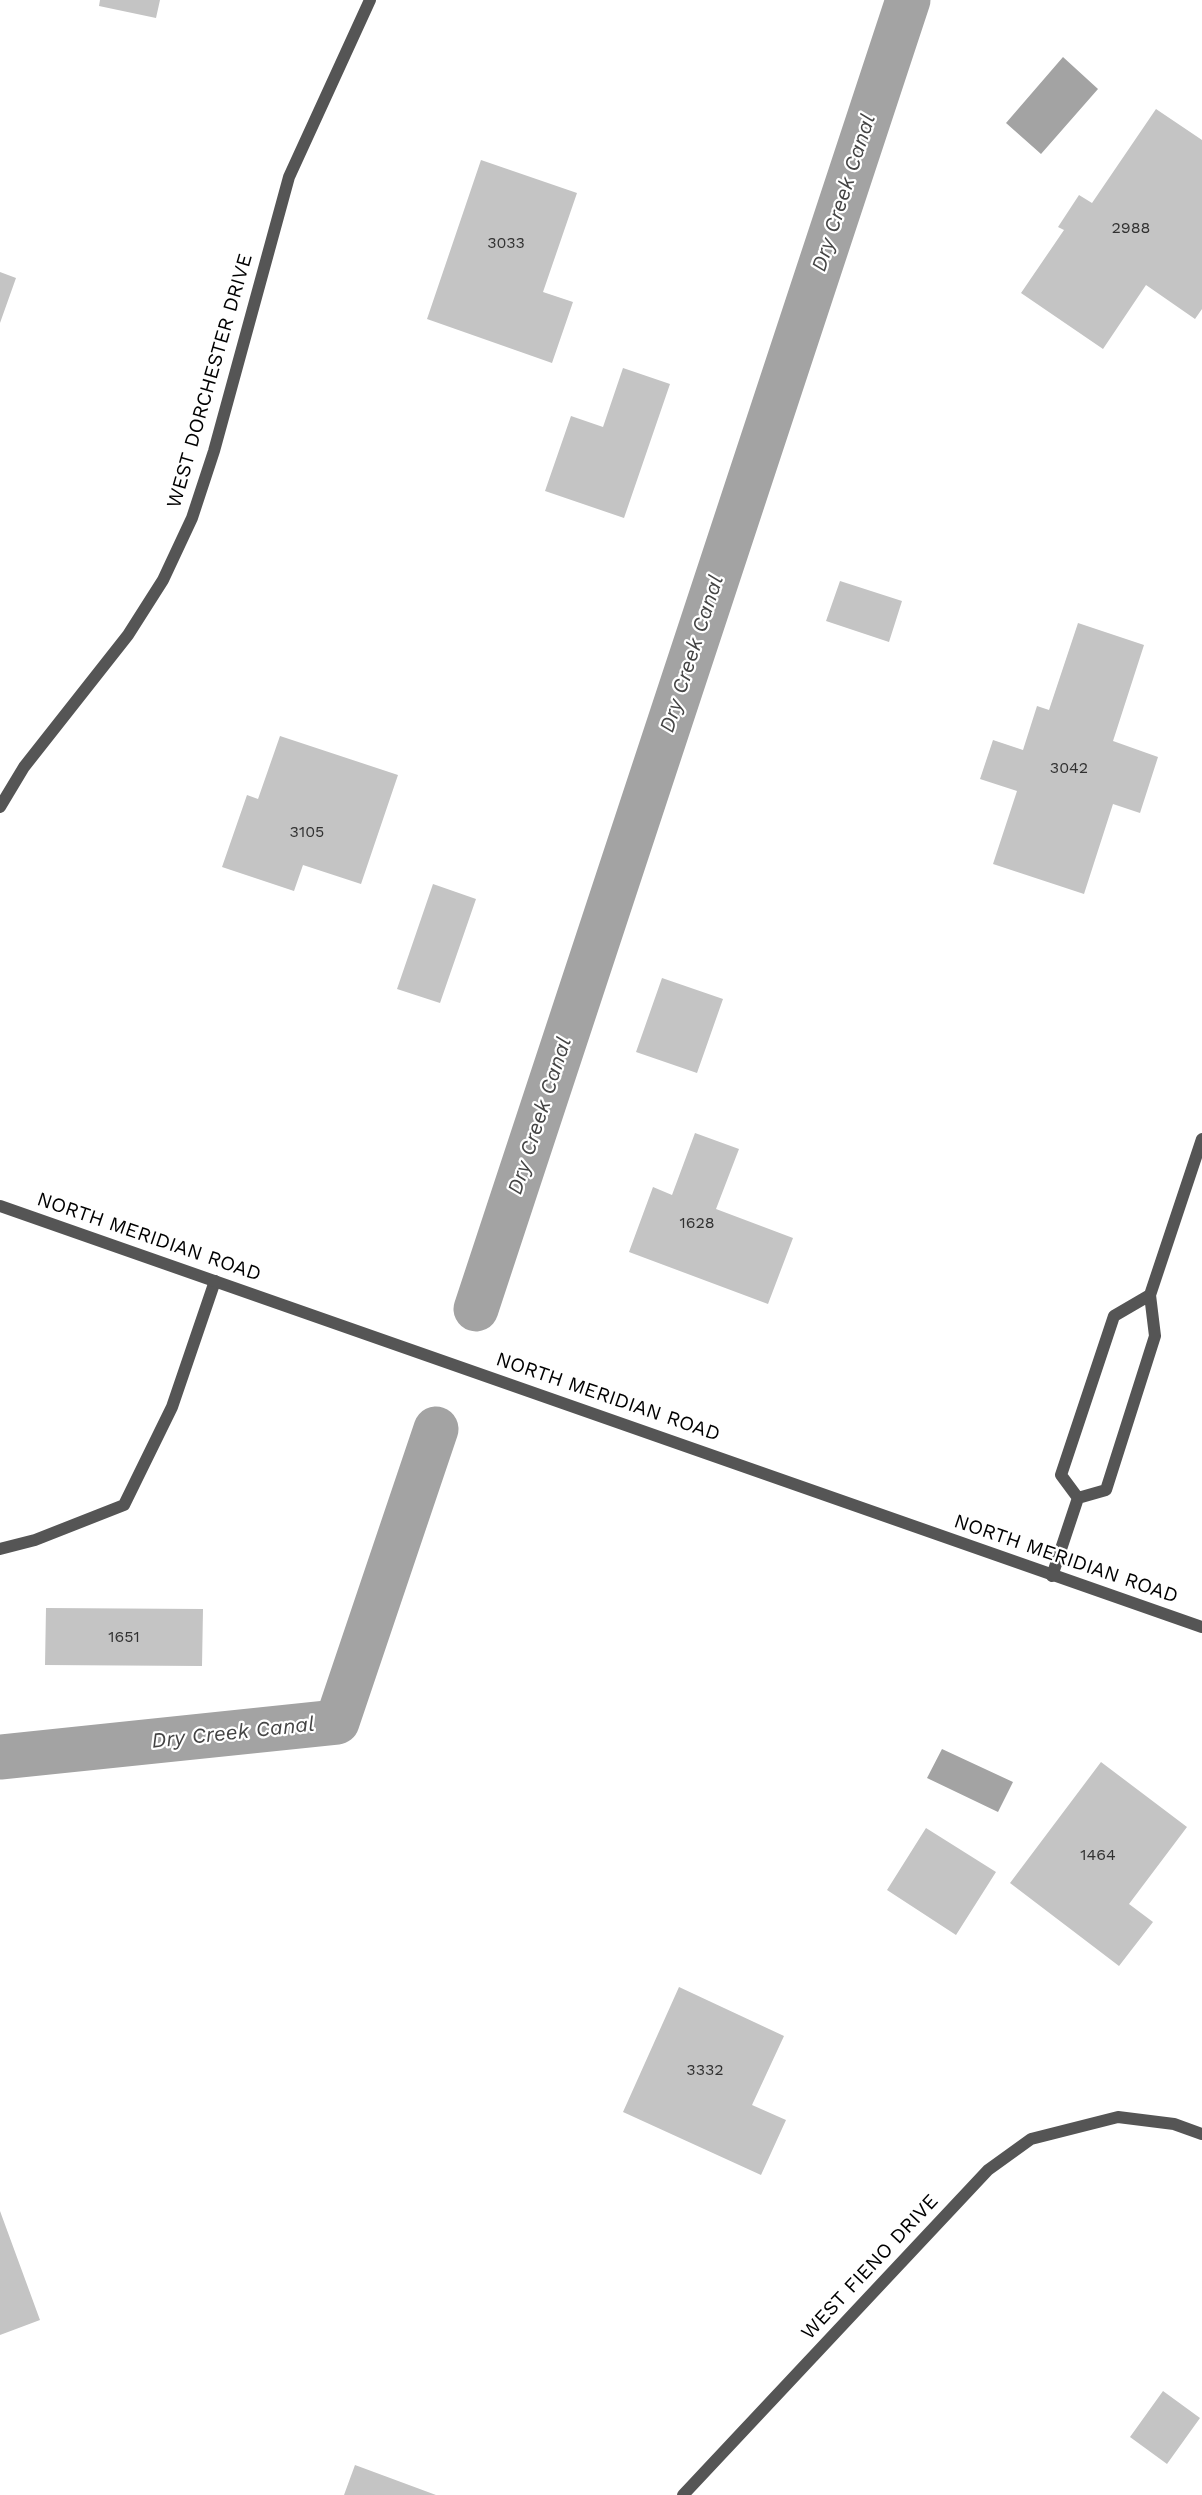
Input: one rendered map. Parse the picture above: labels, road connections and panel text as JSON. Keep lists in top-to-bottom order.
{
  "streets": {
    "street": ["WEST DORCHESTER DRIVE", "NORTH MERIDIAN ROAD", "WEST FIENO DRIVE"]
  },
  "water": ["Dry Creek Canal"],
  "house_numbers": [
    "2988",
    "3033",
    "3042",
    "3105",
    "1628",
    "1651",
    "1464",
    "3332"
  ]
}
